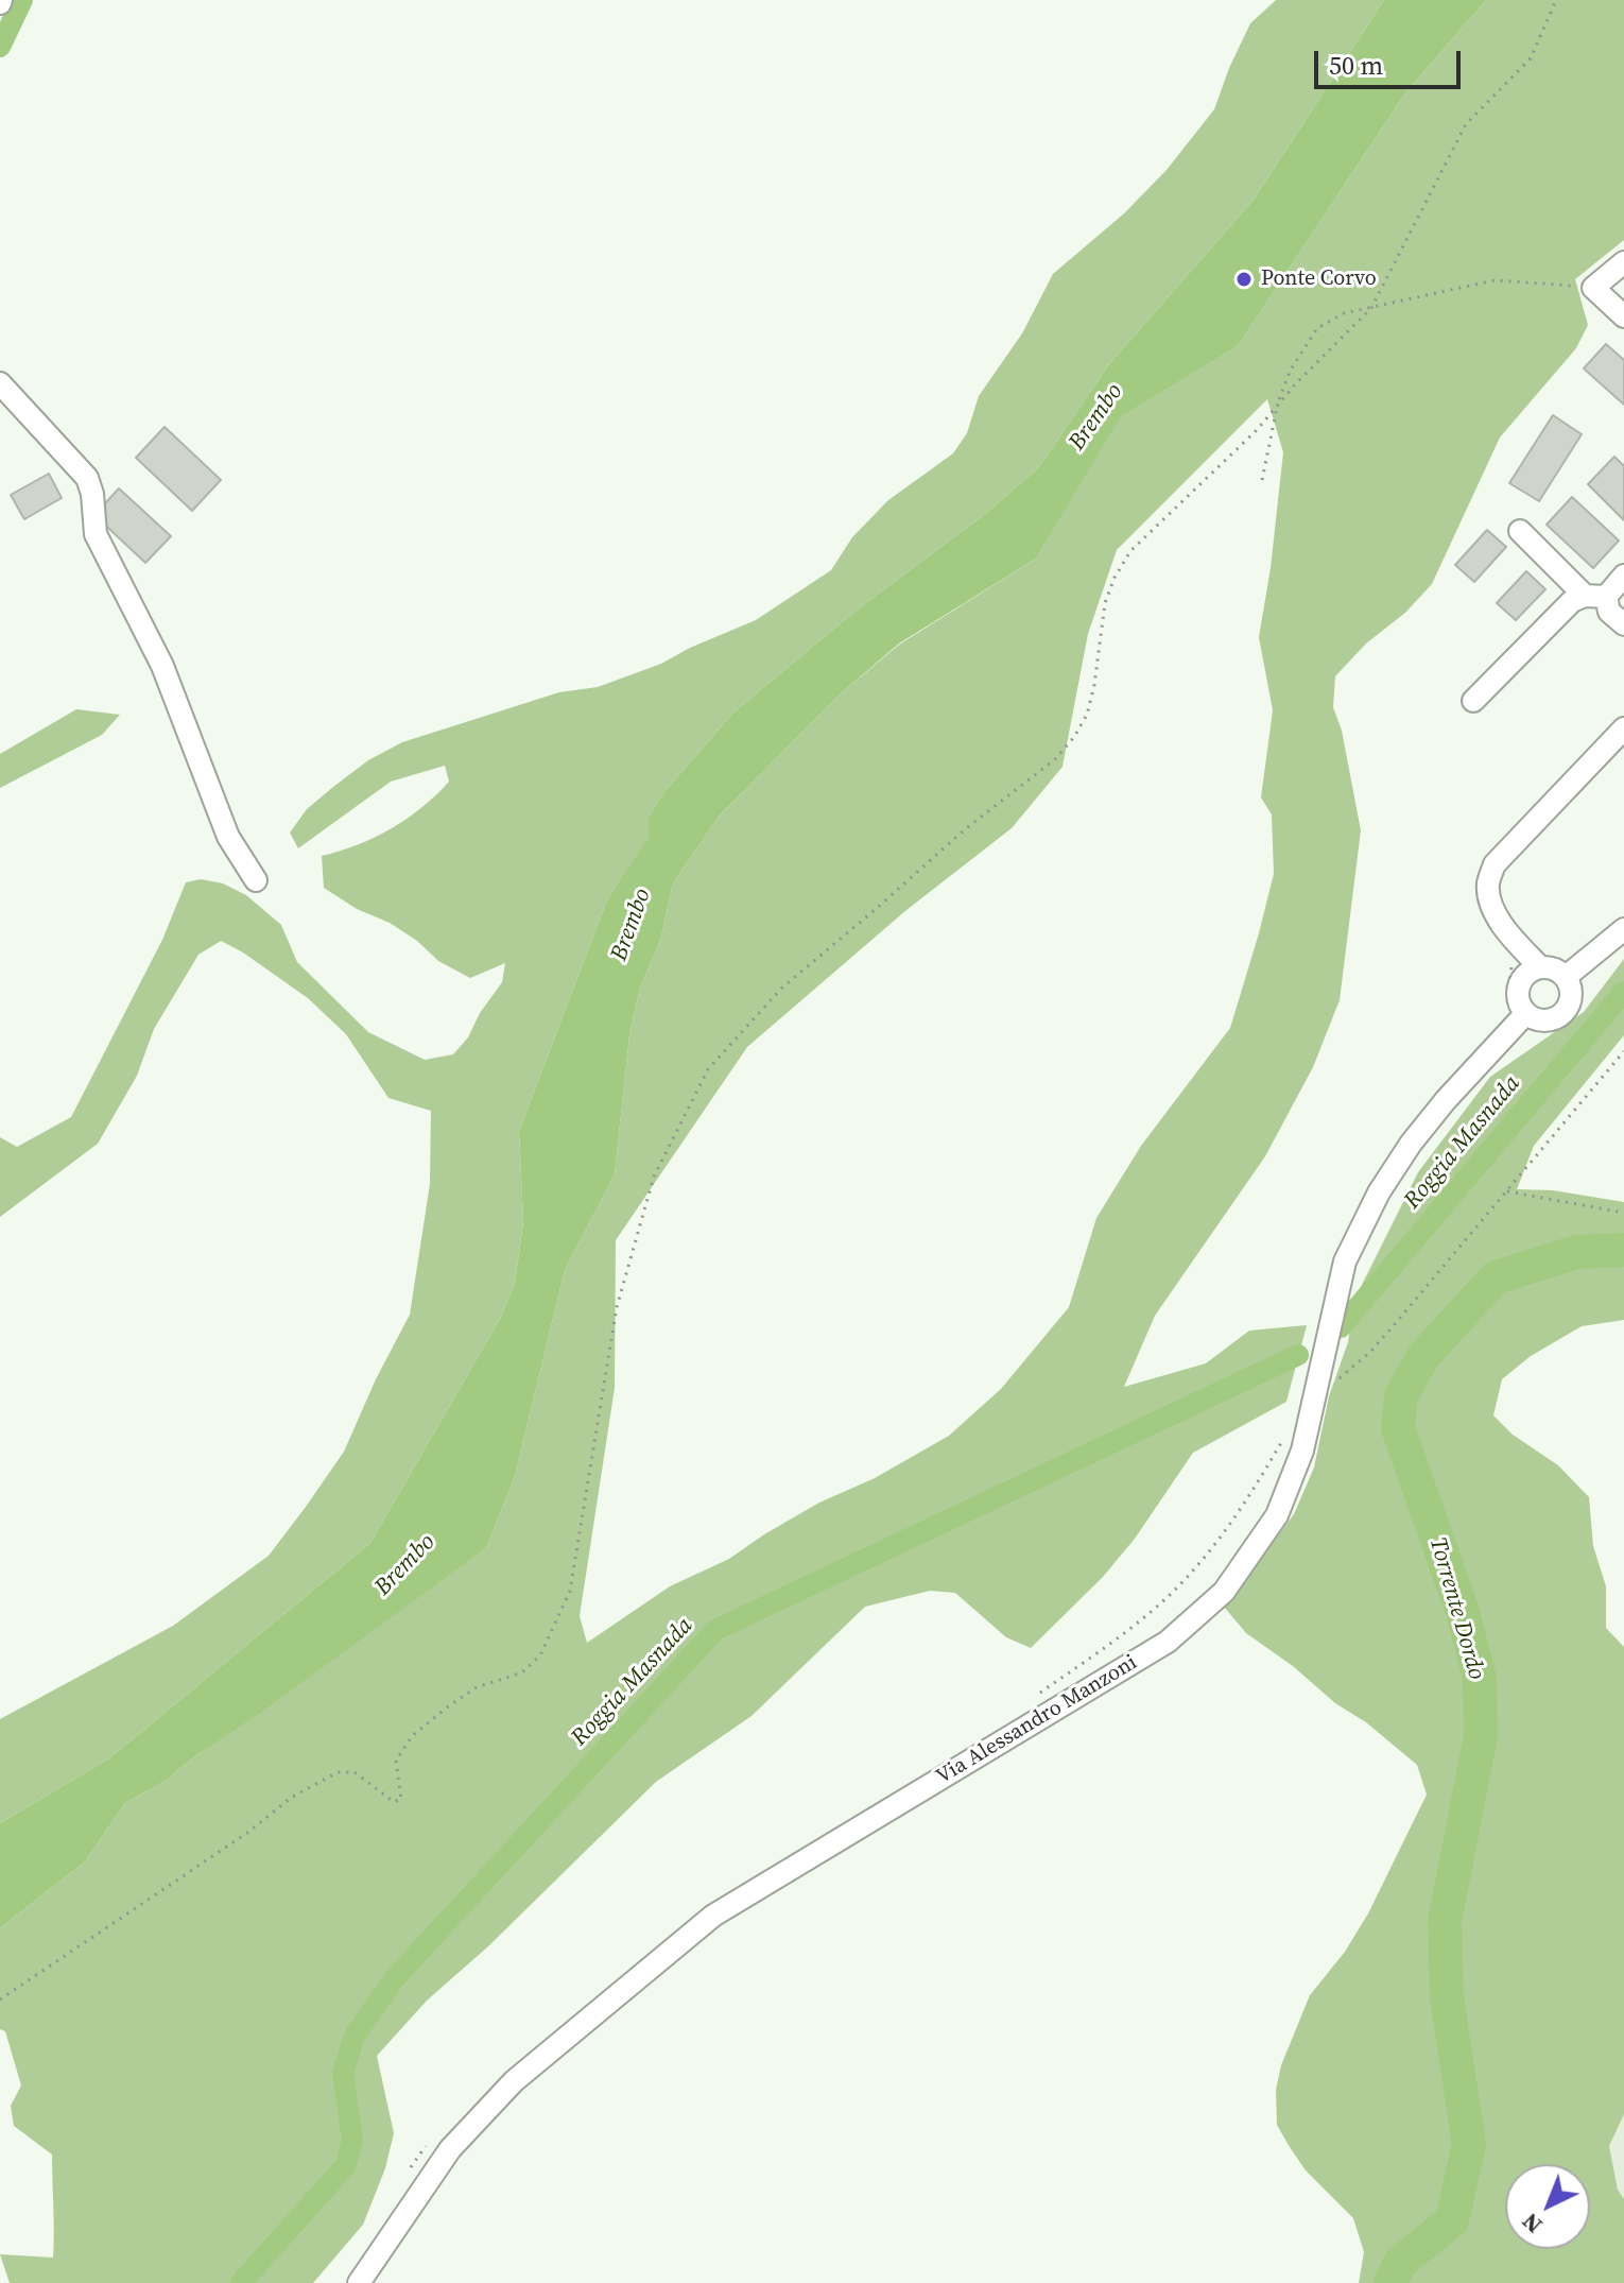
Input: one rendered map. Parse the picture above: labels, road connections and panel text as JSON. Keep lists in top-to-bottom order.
{
  "streets": {
    "street": ["Via Alessandro Manzoni"]
  },
  "water": ["Brembo", "Roggia Masnada", "Torrente Dordo"],
  "places": ["Ponte Corvo"],
  "scale_bar": "50 m",
  "north": "bottom left"
}
